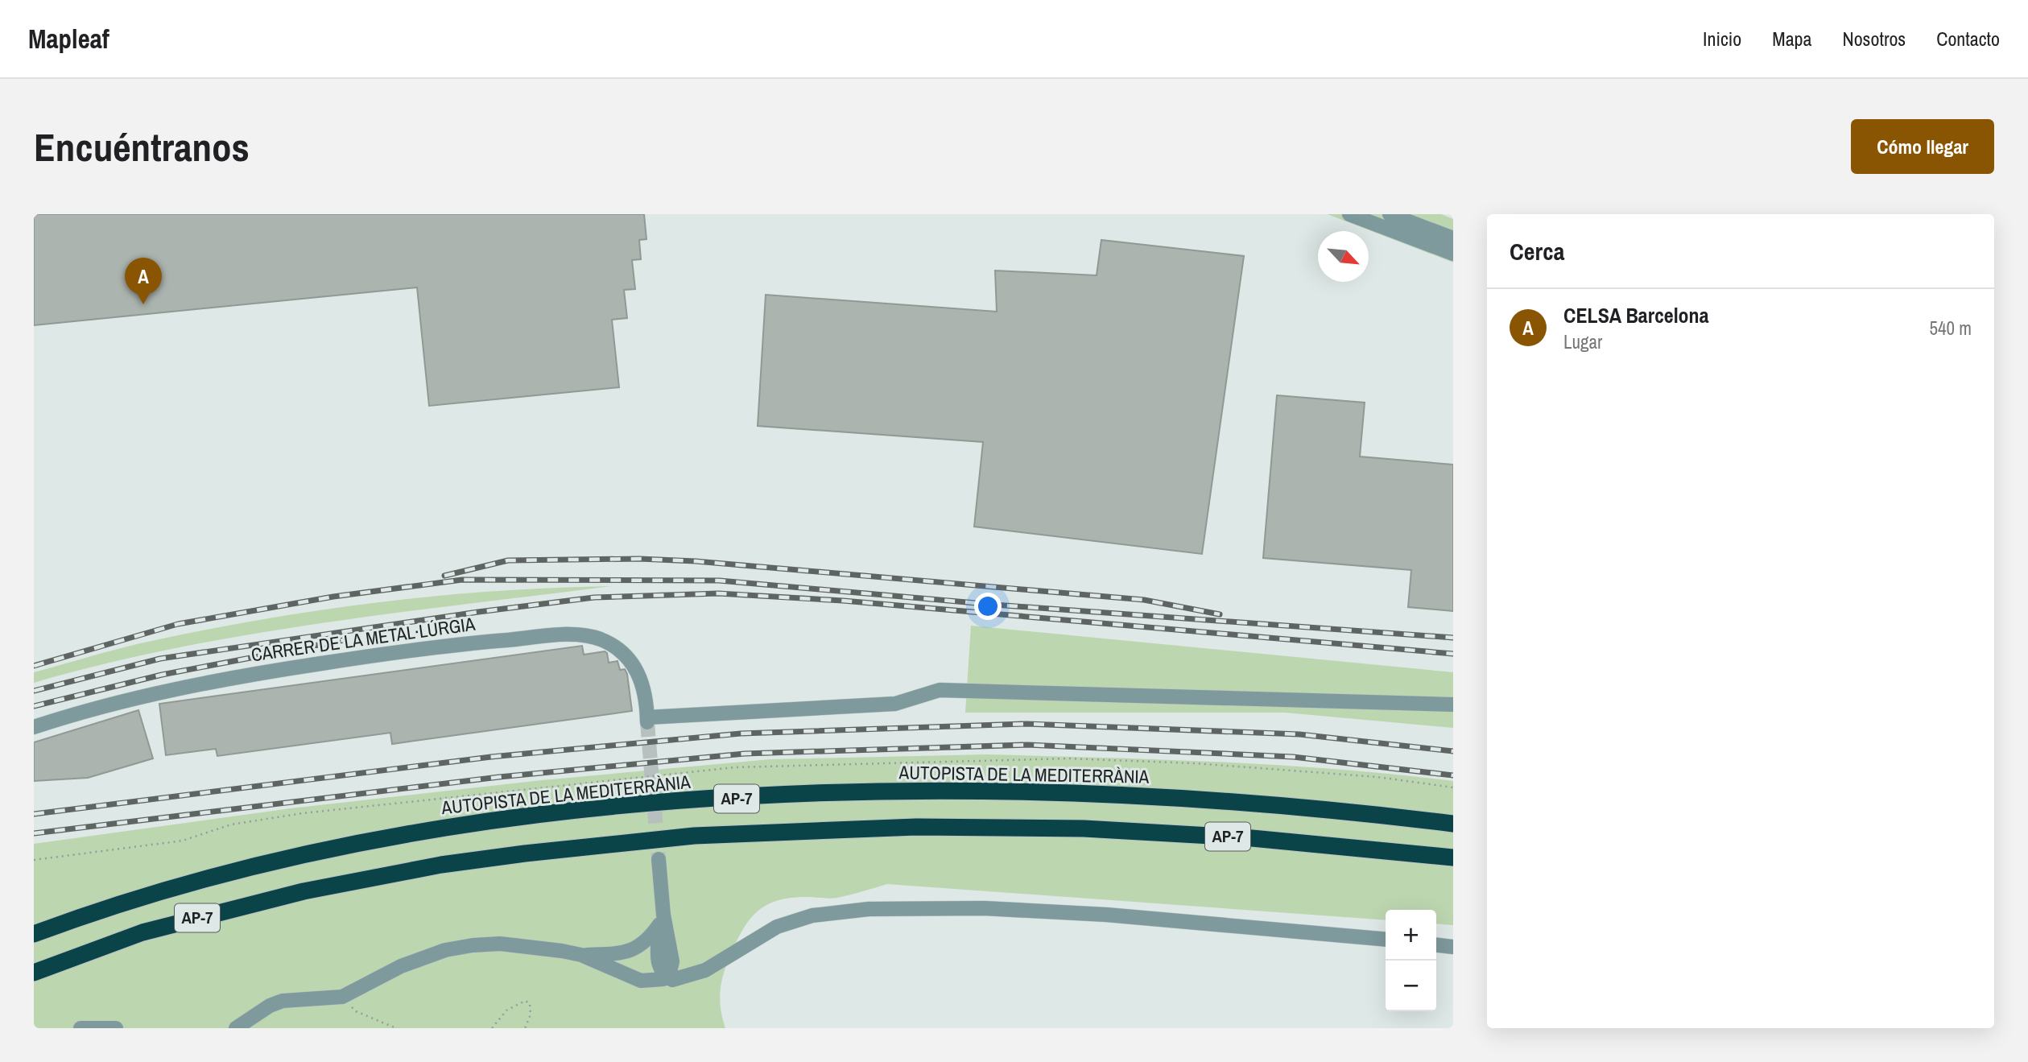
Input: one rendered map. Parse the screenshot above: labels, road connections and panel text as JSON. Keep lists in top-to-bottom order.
{
  "streets": {
    "highway": ["AUTOPISTA DE LA MEDITERRÀNIA", "AP-7"],
    "street": ["CARRER DE LA METAL·LÚRGIA"]
  },
  "north": "bottom right",
  "page": {
    "header": "Mapleaf",
    "nav": [
      "Inicio",
      "Mapa",
      "Nosotros",
      "Contacto"
    ],
    "buttons": "Cómo llegar",
    "title": "Encuéntranos",
    "heading": "Cerca",
    "pins": "A",
    "list": [
      {
        "mark": "A",
        "name": "CELSA Barcelona",
        "note": "Lugar",
        "value": "540 m"
      }
    ],
    "map_buttons": ["+", "−"]
  }
}
